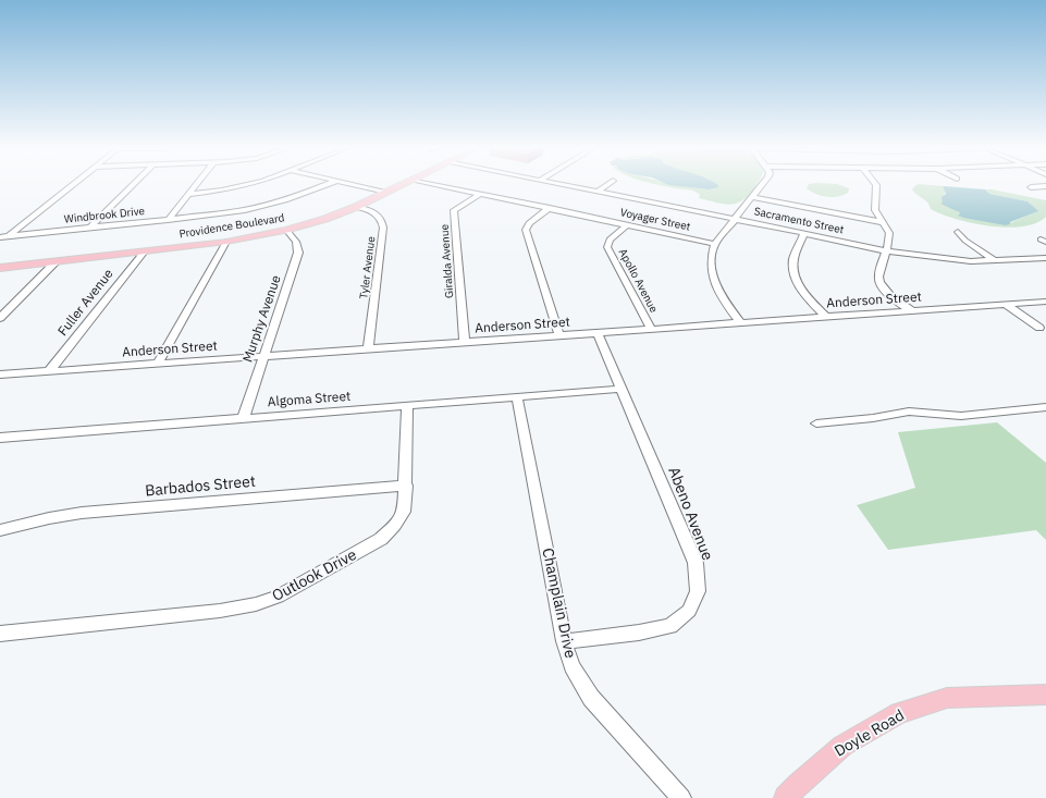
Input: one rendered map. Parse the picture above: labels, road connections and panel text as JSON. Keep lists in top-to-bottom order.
{
  "streets": {
    "main road": ["Providence Boulevard", "Doyle Road"],
    "street": [
      "Windbrook Drive",
      "Voyager Street",
      "Sacramento Street",
      "Giralda Avenue",
      "Tyler Avenue",
      "Apollo Avenue",
      "Anderson Street",
      "Fuller Avenue",
      "Murphy Avenue",
      "Algoma Street",
      "Barbados Street",
      "Abeno Avenue",
      "Outlook Drive",
      "Champlain Drive"
    ]
  },
  "crossings": [
    ["Voyager Street", "Giralda Avenue"],
    ["Voyager Street", "Apollo Avenue"],
    ["Providence Boulevard", "Tyler Avenue"],
    ["Providence Boulevard", "Fuller Avenue"],
    ["Providence Boulevard", "Murphy Avenue"],
    ["Giralda Avenue", "Anderson Street"],
    ["Tyler Avenue", "Anderson Street"],
    ["Apollo Avenue", "Anderson Street"],
    ["Anderson Street", "Fuller Avenue"],
    ["Anderson Street", "Murphy Avenue"],
    ["Anderson Street", "Abeno Avenue"],
    ["Murphy Avenue", "Algoma Street"],
    ["Algoma Street", "Abeno Avenue"],
    ["Algoma Street", "Outlook Drive"],
    ["Algoma Street", "Champlain Drive"],
    ["Barbados Street", "Outlook Drive"],
    ["Abeno Avenue", "Champlain Drive"]
  ]
}
